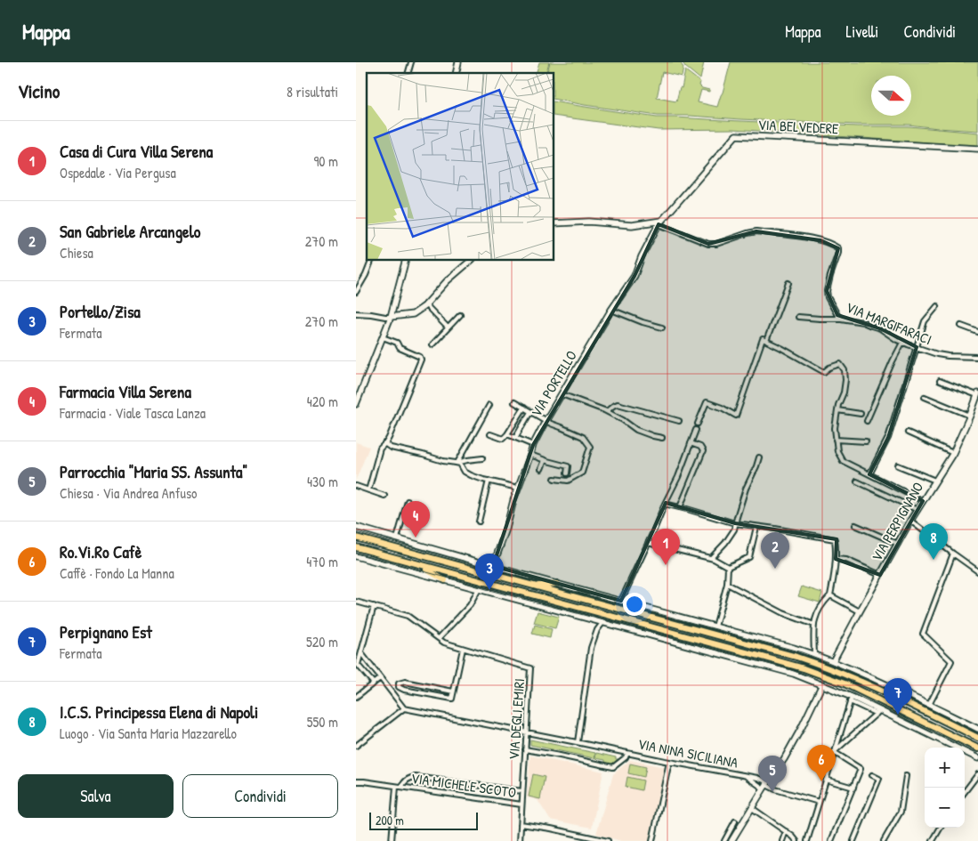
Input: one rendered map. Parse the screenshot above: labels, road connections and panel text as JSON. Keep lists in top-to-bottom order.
{
  "streets": {
    "street": [
      "VIA BELVEDERE",
      "VIA MARGIFARACI",
      "VIA PORTELLO",
      "VIA PERPIGNANO",
      "VIA DEGLI EMIRI",
      "VIA NINA SICILIANA",
      "VIA MICHELE SCOTO"
    ]
  },
  "crossings": [
    ["VIA BELVEDERE", "VIA MARGIFARACI"],
    ["VIA BELVEDERE", "VIA PORTELLO"],
    ["VIA MARGIFARACI", "VIA PORTELLO"],
    ["VIA DEGLI EMIRI", "VIA NINA SICILIANA"],
    ["VIA DEGLI EMIRI", "VIA MICHELE SCOTO"]
  ],
  "scale_bar": "200 m",
  "north": "right",
  "page": {
    "header": "Mappa",
    "nav": ["Mappa", "Livelli", "Condividi"],
    "heading": ["Vicino", "8 risultati"],
    "list": [
      {
        "mark": "1",
        "name": "Casa di Cura Villa Serena",
        "note": "Ospedale · Via Pergusa",
        "value": "90 m"
      },
      {
        "mark": "2",
        "name": "San Gabriele Arcangelo",
        "note": "Chiesa",
        "value": "270 m"
      },
      {
        "mark": "3",
        "name": "Portello/Zisa",
        "note": "Fermata",
        "value": "270 m"
      },
      {
        "mark": "4",
        "name": "Farmacia Villa Serena",
        "note": "Farmacia · Viale Tasca Lanza",
        "value": "420 m"
      },
      {
        "mark": "5",
        "name": "Parrocchia \"Maria SS. Assunta\"",
        "note": "Chiesa · Via Andrea Anfuso",
        "value": "430 m"
      },
      {
        "mark": "6",
        "name": "Ro.Vi.Ro Cafè",
        "note": "Caffè · Fondo La Manna",
        "value": "470 m"
      },
      {
        "mark": "7",
        "name": "Perpignano Est",
        "note": "Fermata",
        "value": "520 m"
      },
      {
        "mark": "8",
        "name": "I.C.S. Principessa Elena di Napoli",
        "note": "Luogo · Via Santa Maria Mazzarello",
        "value": "550 m"
      }
    ],
    "pins": [
      "4",
      "8",
      "1",
      "2",
      "3",
      "7",
      "6",
      "5"
    ],
    "map_buttons": ["+", "−"],
    "buttons": ["Salva", "Condividi"],
    "scale": "200 m"
  }
}
